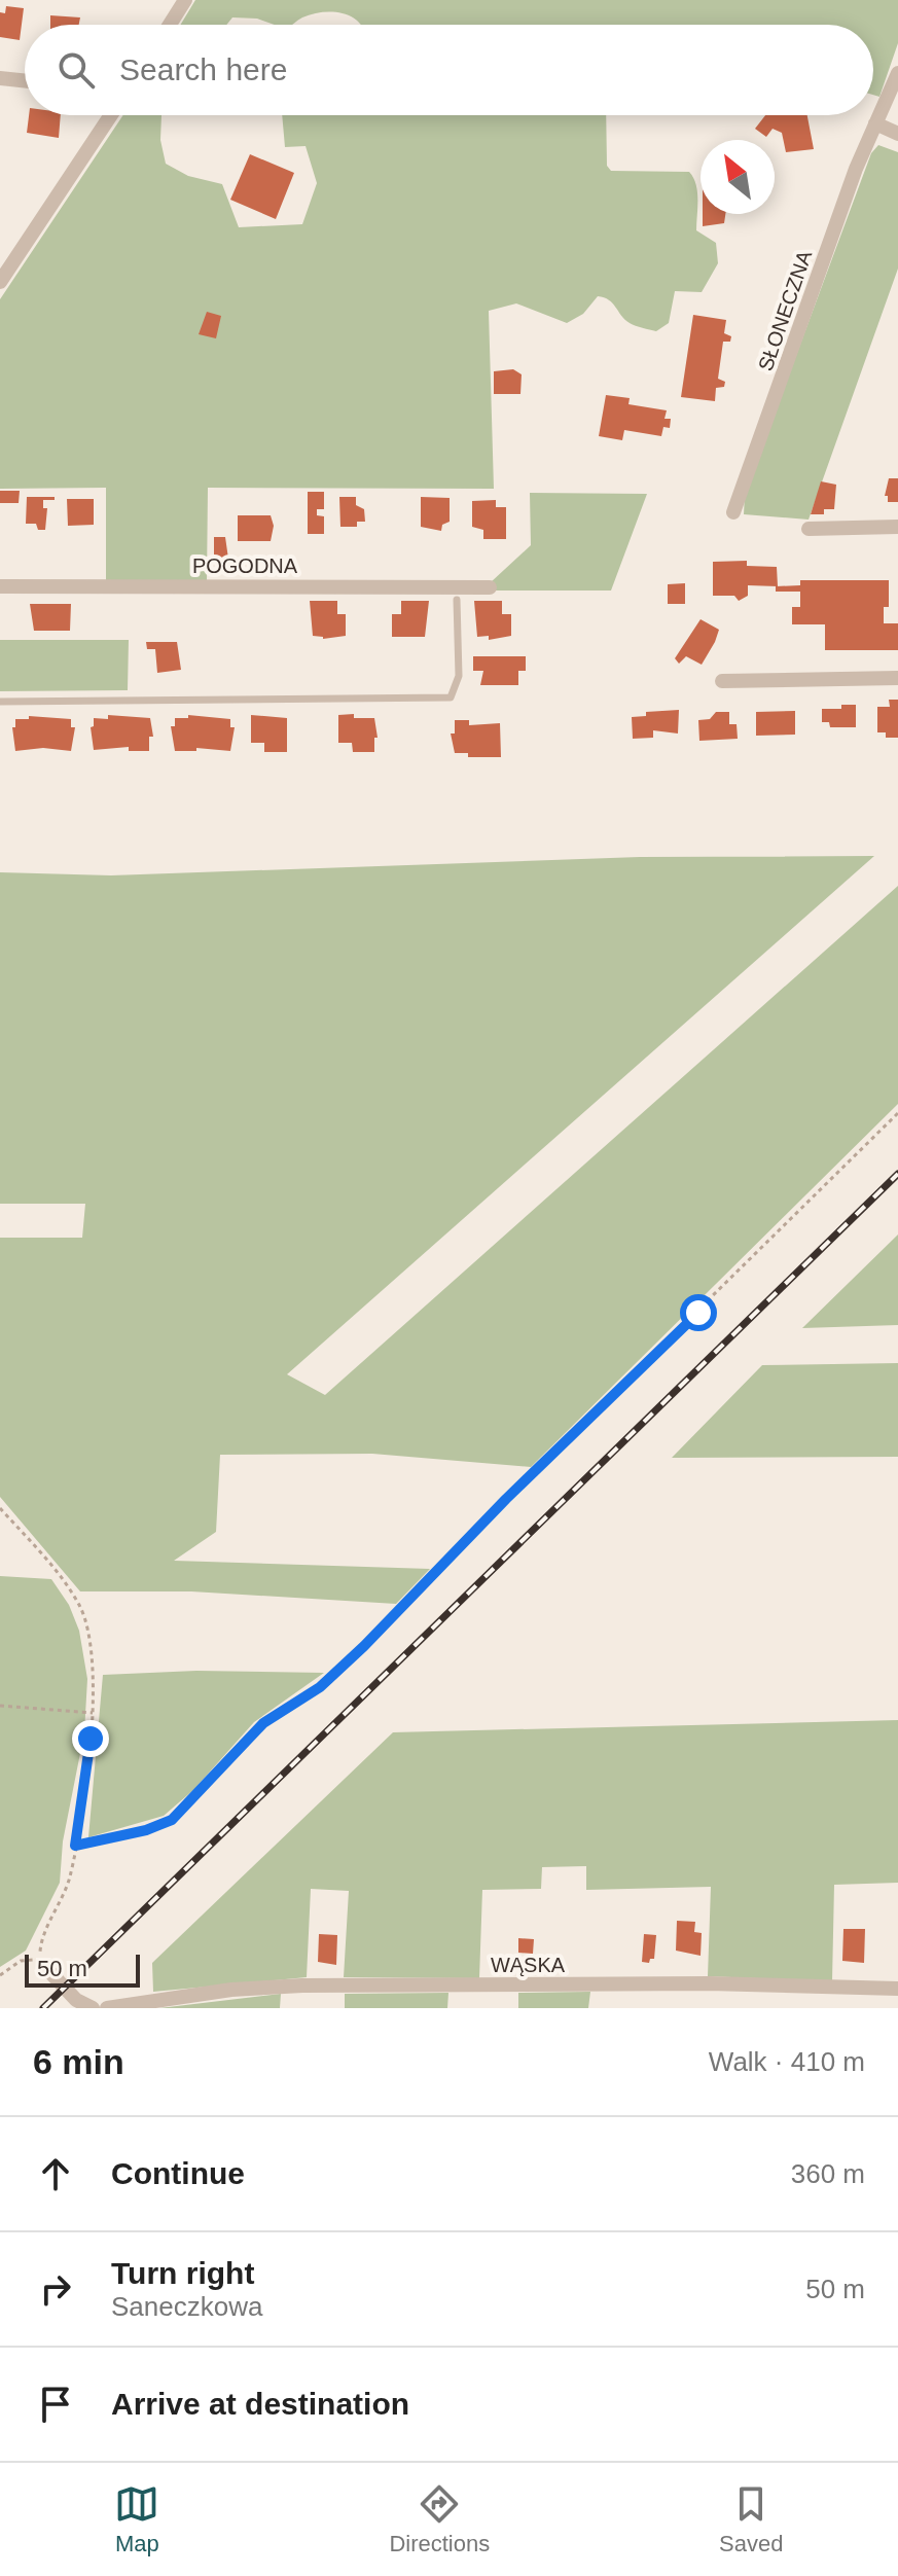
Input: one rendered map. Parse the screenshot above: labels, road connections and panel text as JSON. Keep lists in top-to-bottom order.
{
  "streets": {
    "street": ["SŁONECZNA", "POGODNA", "WĄSKA"]
  },
  "scale_bar": "50 m",
  "north": "top left",
  "page": {
    "search": "Search here",
    "scale": "50 m",
    "heading": ["6 min", "Walk · 410 m"],
    "list": [
      ["Continue", "360 m"],
      ["Turn right", "Saneczkowa", "50 m"],
      "Arrive at destination"
    ],
    "nav": ["Map", "Directions", "Saved"]
  }
}
